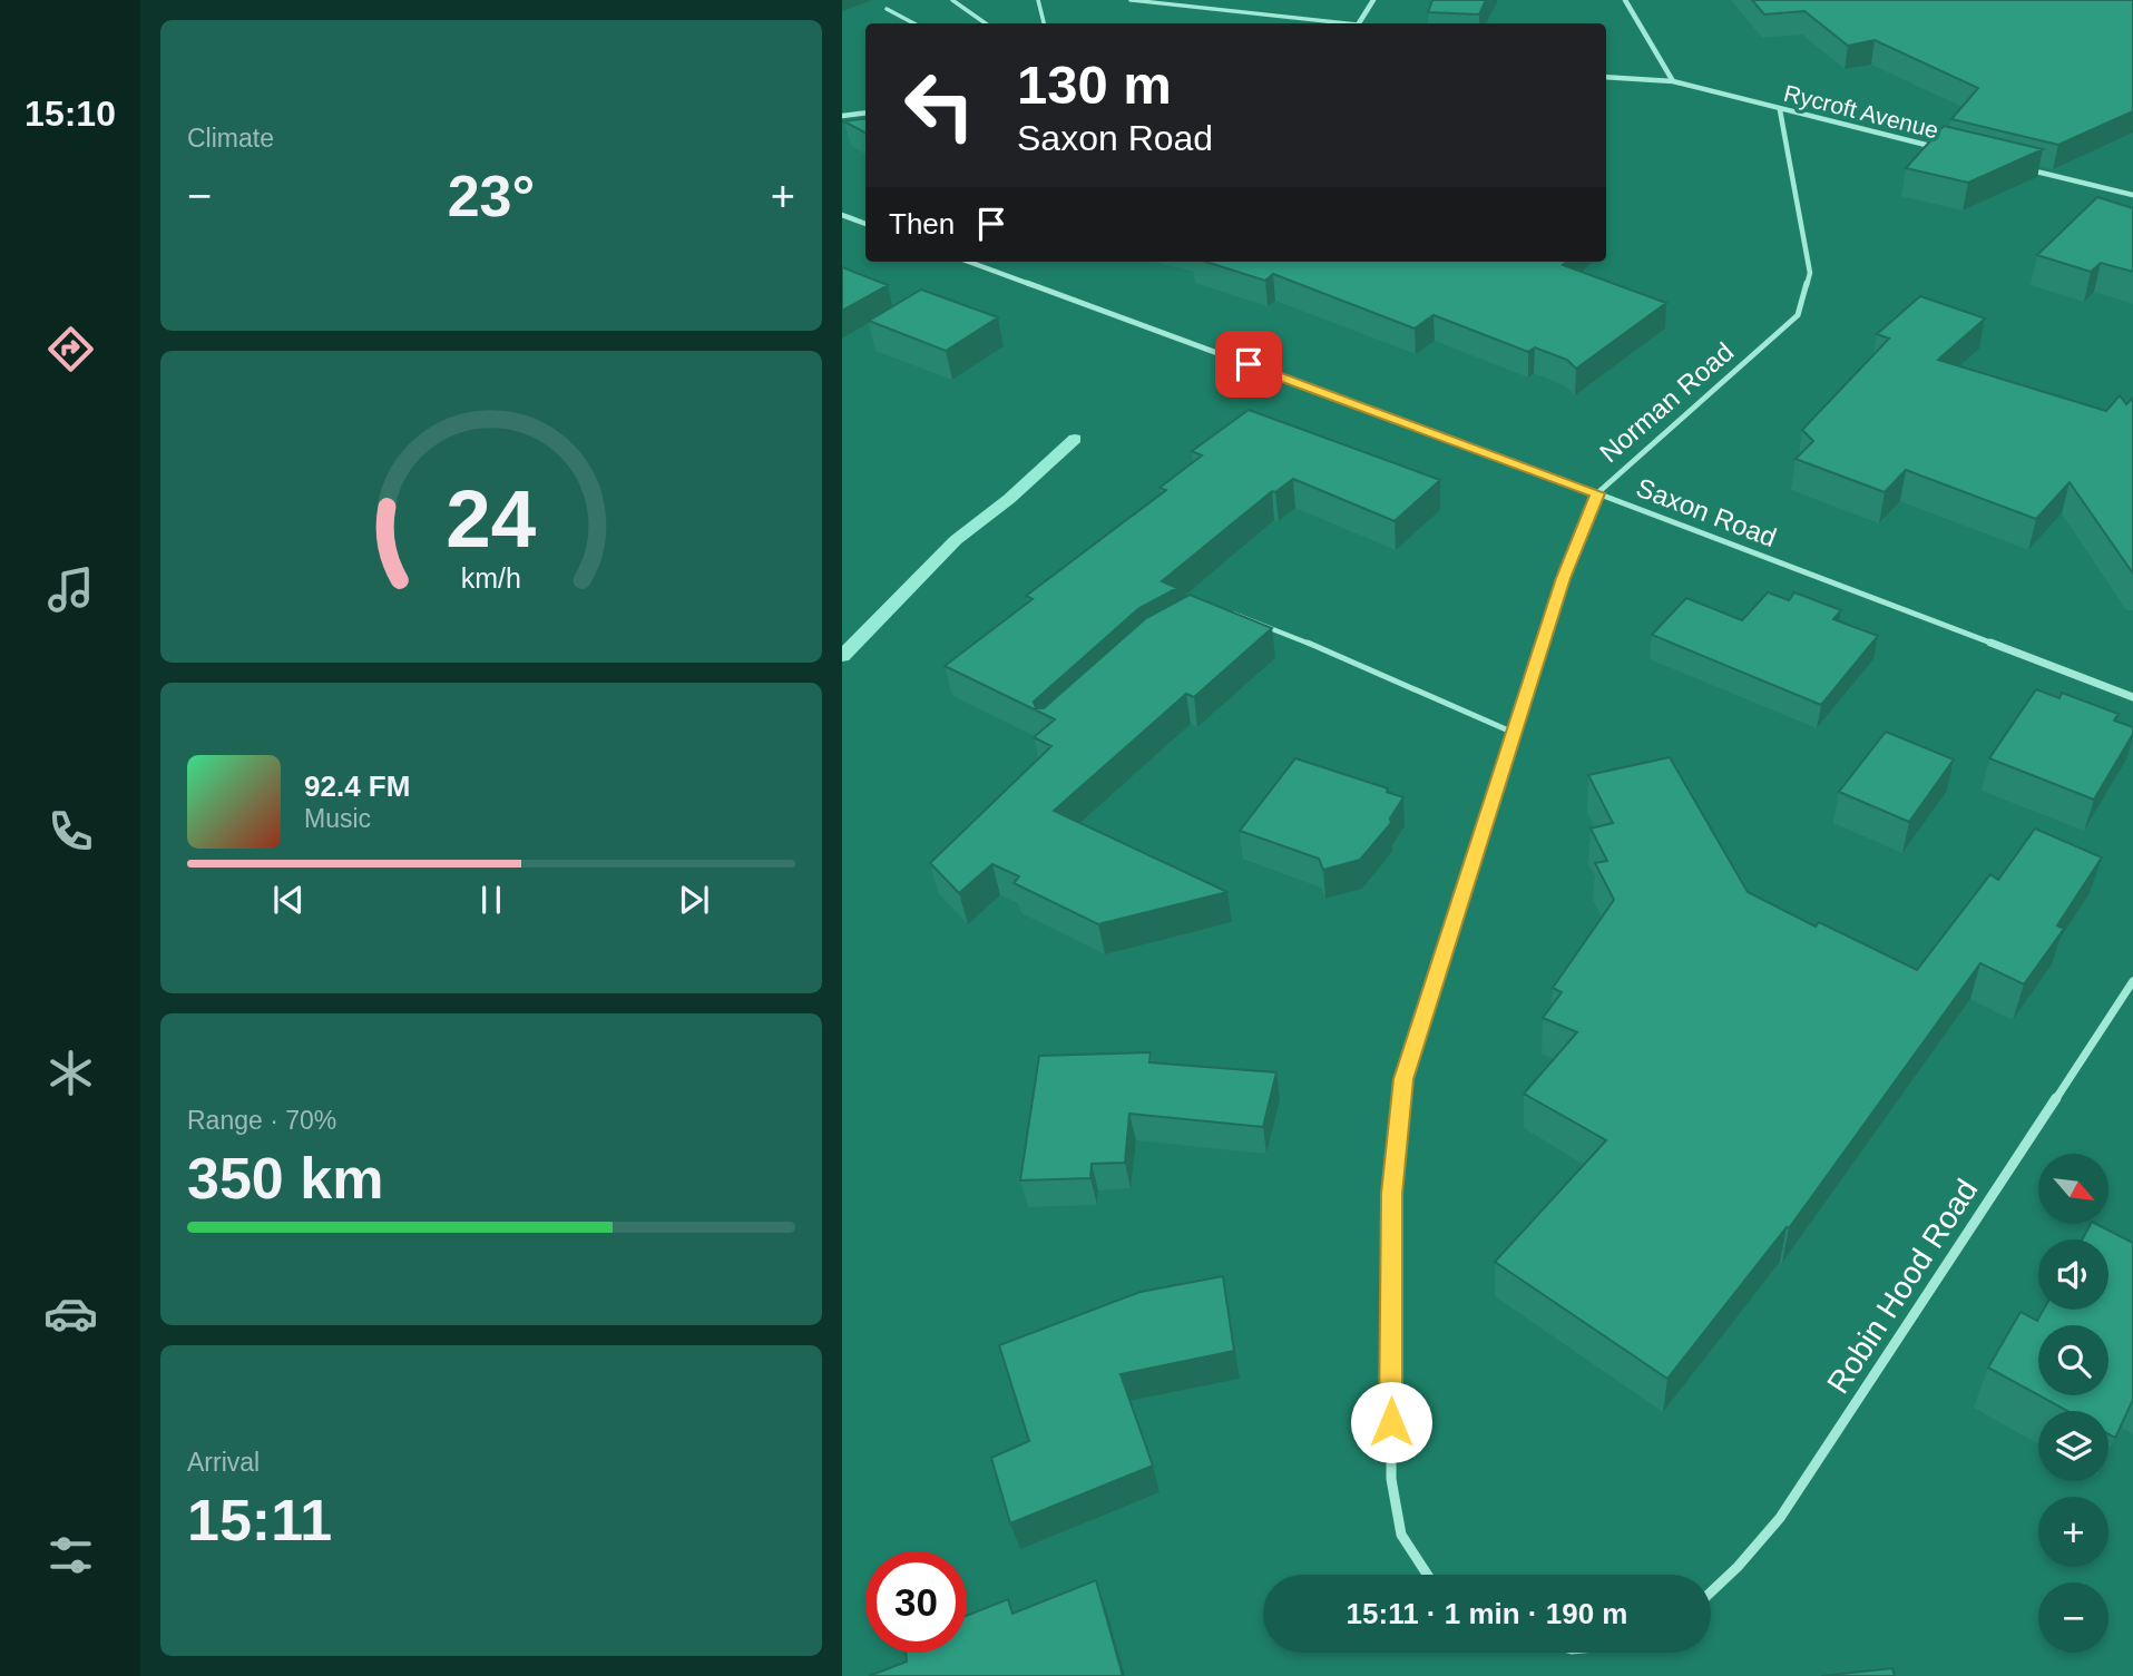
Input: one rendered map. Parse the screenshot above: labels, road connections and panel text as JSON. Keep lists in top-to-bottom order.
{
  "streets": {
    "street": [
      "Rycroft Avenue",
      "Norman Road",
      "Saxon Road",
      "Robin Hood Road"
    ]
  },
  "crossings": [
    ["Rycroft Avenue", "Norman Road"],
    ["Norman Road", "Saxon Road"]
  ],
  "north": "bottom right",
  "page": {
    "tabs": "15:10",
    "tile": [
      "Climate",
      ["Range · 70%", "350 km"],
      ["Arrival", "15:11"]
    ],
    "turn": ["130 m", "Saxon Road"],
    "heat": ["−", "23°", "+"],
    "then": "Then",
    "song": ["92.4 FM", "Music"],
    "map_buttons": ["+", "−"],
    "limit": "30",
    "trip": "15:11 · 1 min · 190 m",
    "gauge": ["24", "km/h"]
  }
}
